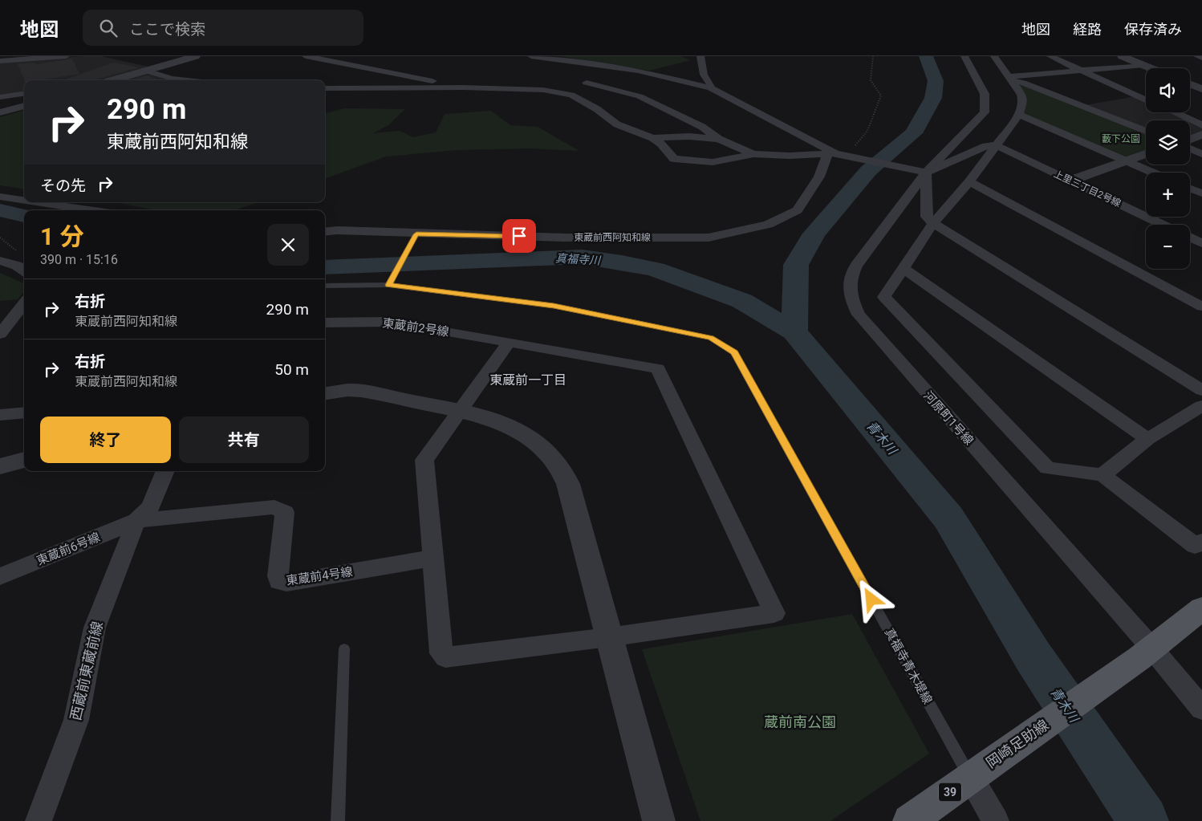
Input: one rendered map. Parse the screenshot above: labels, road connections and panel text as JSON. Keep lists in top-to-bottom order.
{
  "streets": {
    "main road": ["岡崎足助線", "39"],
    "street": [
      "上里三丁目2号線",
      "東蔵前西阿知和線",
      "東蔵前2号線",
      "河原町1号線",
      "東蔵前6号線",
      "東蔵前4号線",
      "真福寺青木堤線",
      "西蔵前東蔵前線"
    ]
  },
  "crossings": [
    ["河原町1号線", "岡崎足助線"],
    ["東蔵前6号線", "東蔵前4号線"],
    ["東蔵前6号線", "西蔵前東蔵前線"],
    ["東蔵前4号線", "西蔵前東蔵前線"],
    ["真福寺青木堤線", "岡崎足助線"]
  ],
  "districts": ["東蔵前一丁目"],
  "water": ["真福寺川", "青木川"],
  "parks": ["藪下公園", "蔵前南公園"],
  "page": {
    "header": "地図",
    "search": "ここで検索",
    "nav": ["地図", "経路", "保存済み"],
    "map_buttons": ["+", "−"],
    "turn": ["290 m", "東蔵前西阿知和線"],
    "then": "その先",
    "heading": ["1 分", "390 m · 15:16"],
    "list": [
      {
        "name": "右折",
        "note": "東蔵前西阿知和線",
        "value": "290 m"
      },
      {
        "name": "右折",
        "note": "東蔵前西阿知和線",
        "value": "50 m"
      }
    ],
    "buttons": ["終了", "共有"]
  }
}
